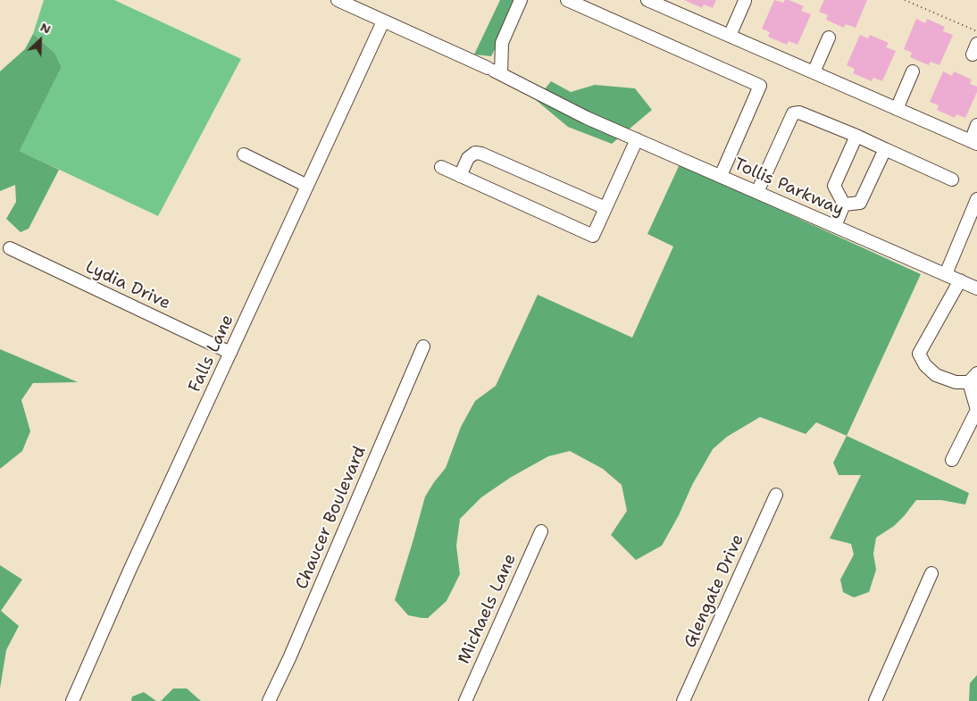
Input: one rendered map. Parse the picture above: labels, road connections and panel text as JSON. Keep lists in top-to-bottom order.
{
  "streets": {
    "street": [
      "Tollis Parkway",
      "Lydia Drive",
      "Falls Lane",
      "Chaucer Boulevard",
      "Glengate Drive",
      "Michaels Lane"
    ]
  },
  "crossings": [
    ["Tollis Parkway", "Falls Lane"],
    ["Lydia Drive", "Falls Lane"]
  ],
  "north": "top right"
}
